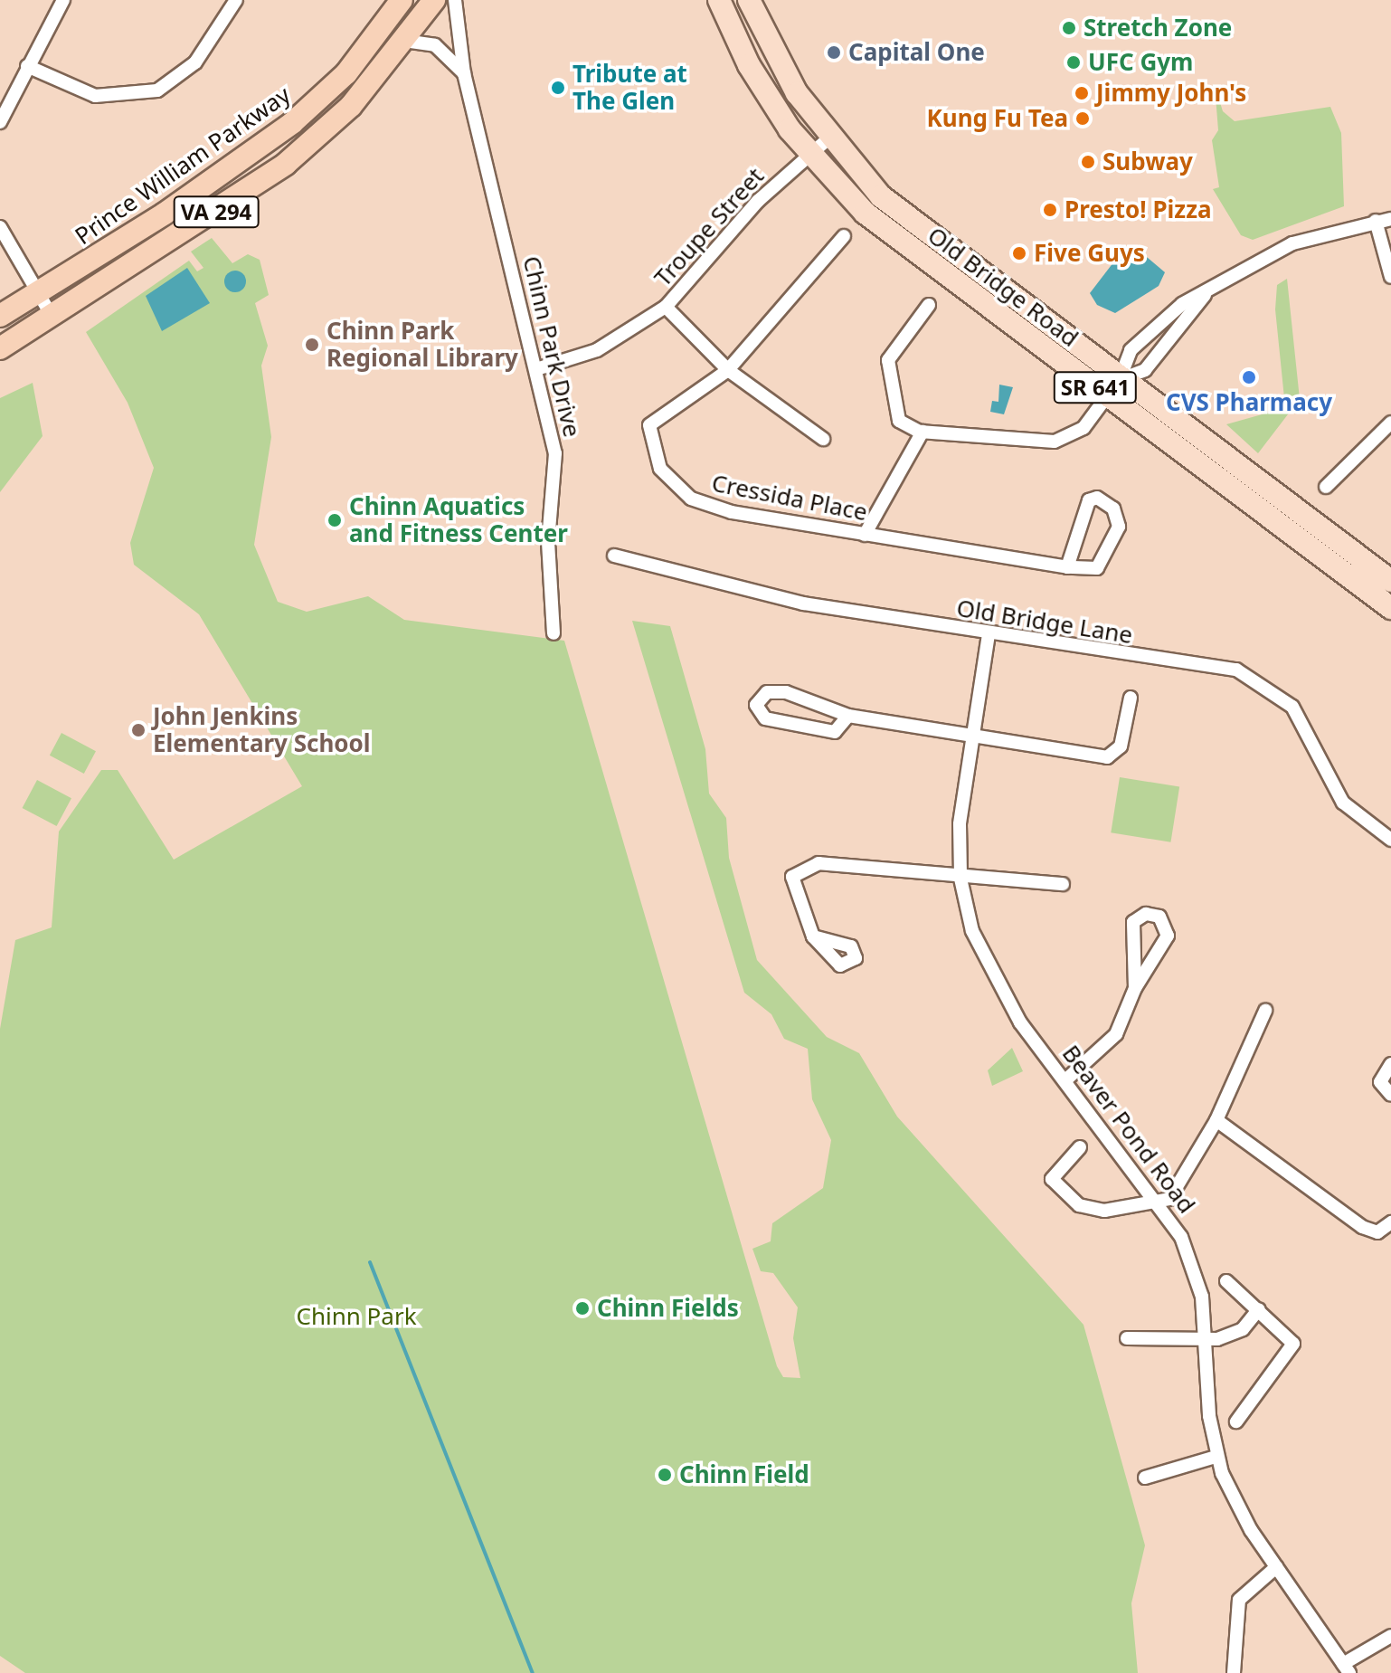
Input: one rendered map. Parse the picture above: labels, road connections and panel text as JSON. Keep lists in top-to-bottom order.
{
  "streets": {
    "highway": ["Prince William Parkway", "VA 294"],
    "main road": ["Old Bridge Road", "SR 641"],
    "street": [
      "Troupe Street",
      "Chinn Park Drive",
      "Cressida Place",
      "Old Bridge Lane",
      "Beaver Pond Road"
    ]
  },
  "crossings": [
    ["Troupe Street", "Old Bridge Road"],
    ["Troupe Street", "Chinn Park Drive"],
    ["Old Bridge Lane", "Beaver Pond Road"]
  ],
  "parks": ["Chinn Park"],
  "places": [
    "Stretch Zone",
    "Capital One",
    "UFC Gym",
    "Tribute at The Glen",
    "Jimmy John's",
    "Kung Fu Tea",
    "Subway",
    "Presto! Pizza",
    "Five Guys",
    "Chinn Park Regional Library",
    "CVS Pharmacy",
    "Chinn Aquatics and Fitness Center",
    "John Jenkins Elementary School",
    "Chinn Fields",
    "Chinn Field"
  ]
}
